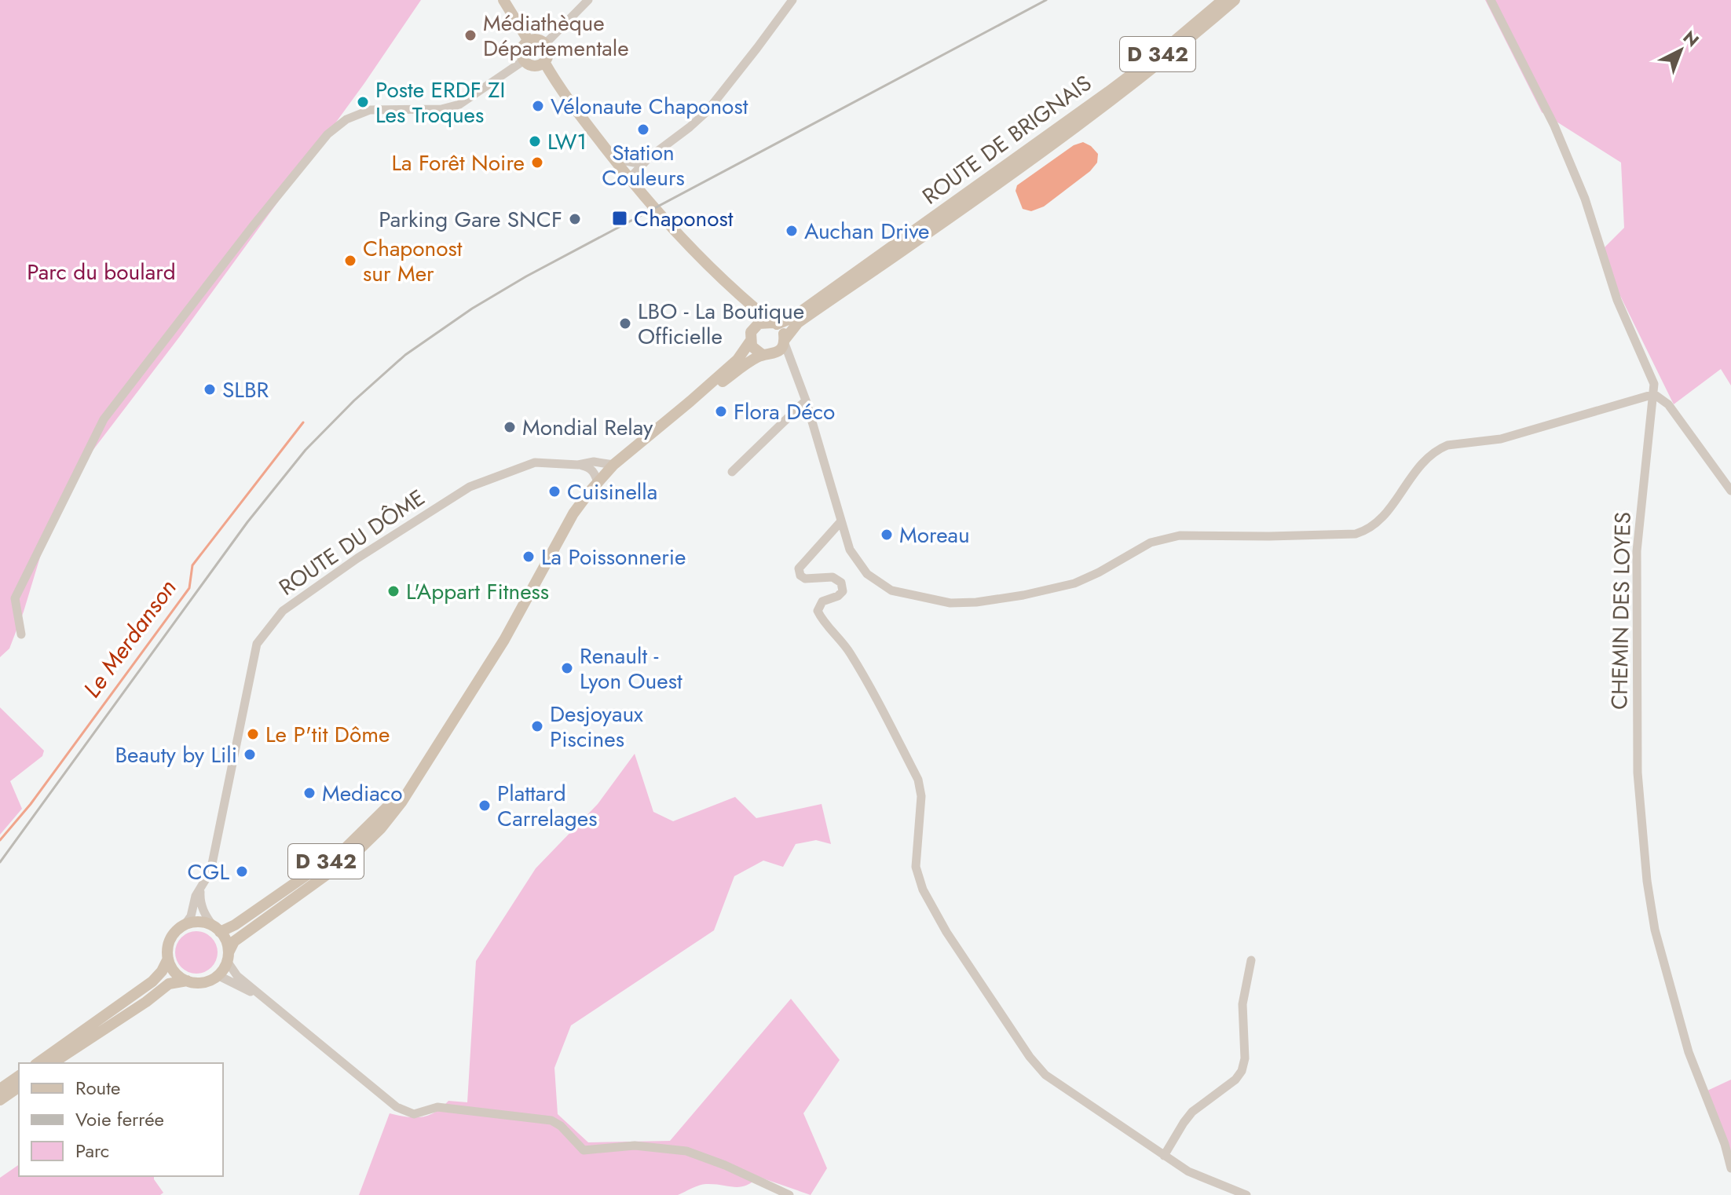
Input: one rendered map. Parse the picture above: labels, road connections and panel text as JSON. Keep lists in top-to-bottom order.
{
  "streets": {
    "main road": ["D 342", "ROUTE DE BRIGNAIS"],
    "street": ["ROUTE DU DÔME", "CHEMIN DES LOYES"]
  },
  "crossings": [
    ["D 342", "ROUTE DE BRIGNAIS"],
    ["D 342", "ROUTE DU DÔME"]
  ],
  "water": ["Le Merdanson"],
  "parks": ["Parc du boulard"],
  "places": {
    "other": [
      "Médiathèque Départementale",
      "Poste ERDF ZI Les Troques",
      "Vélonaute Chaponost",
      "Station Couleurs",
      "LW1",
      "La Forêt Noire",
      "Parking Gare SNCF",
      "Auchan Drive",
      "Chaponost sur Mer",
      "LBO - La Boutique Officielle",
      "SLBR",
      "Flora Déco",
      "Mondial Relay",
      "Cuisinella",
      "Moreau",
      "La Poissonnerie",
      "L'Appart Fitness",
      "Renault - Lyon Ouest",
      "Desjoyaux Piscines",
      "Le P'tit Dôme",
      "Beauty by Lili",
      "Mediaco",
      "Plattard Carrelages",
      "CGL"
    ],
    "transit": ["Chaponost"]
  },
  "legend": ["Route", "Voie ferrée", "Parc"],
  "north": "top right"
}
